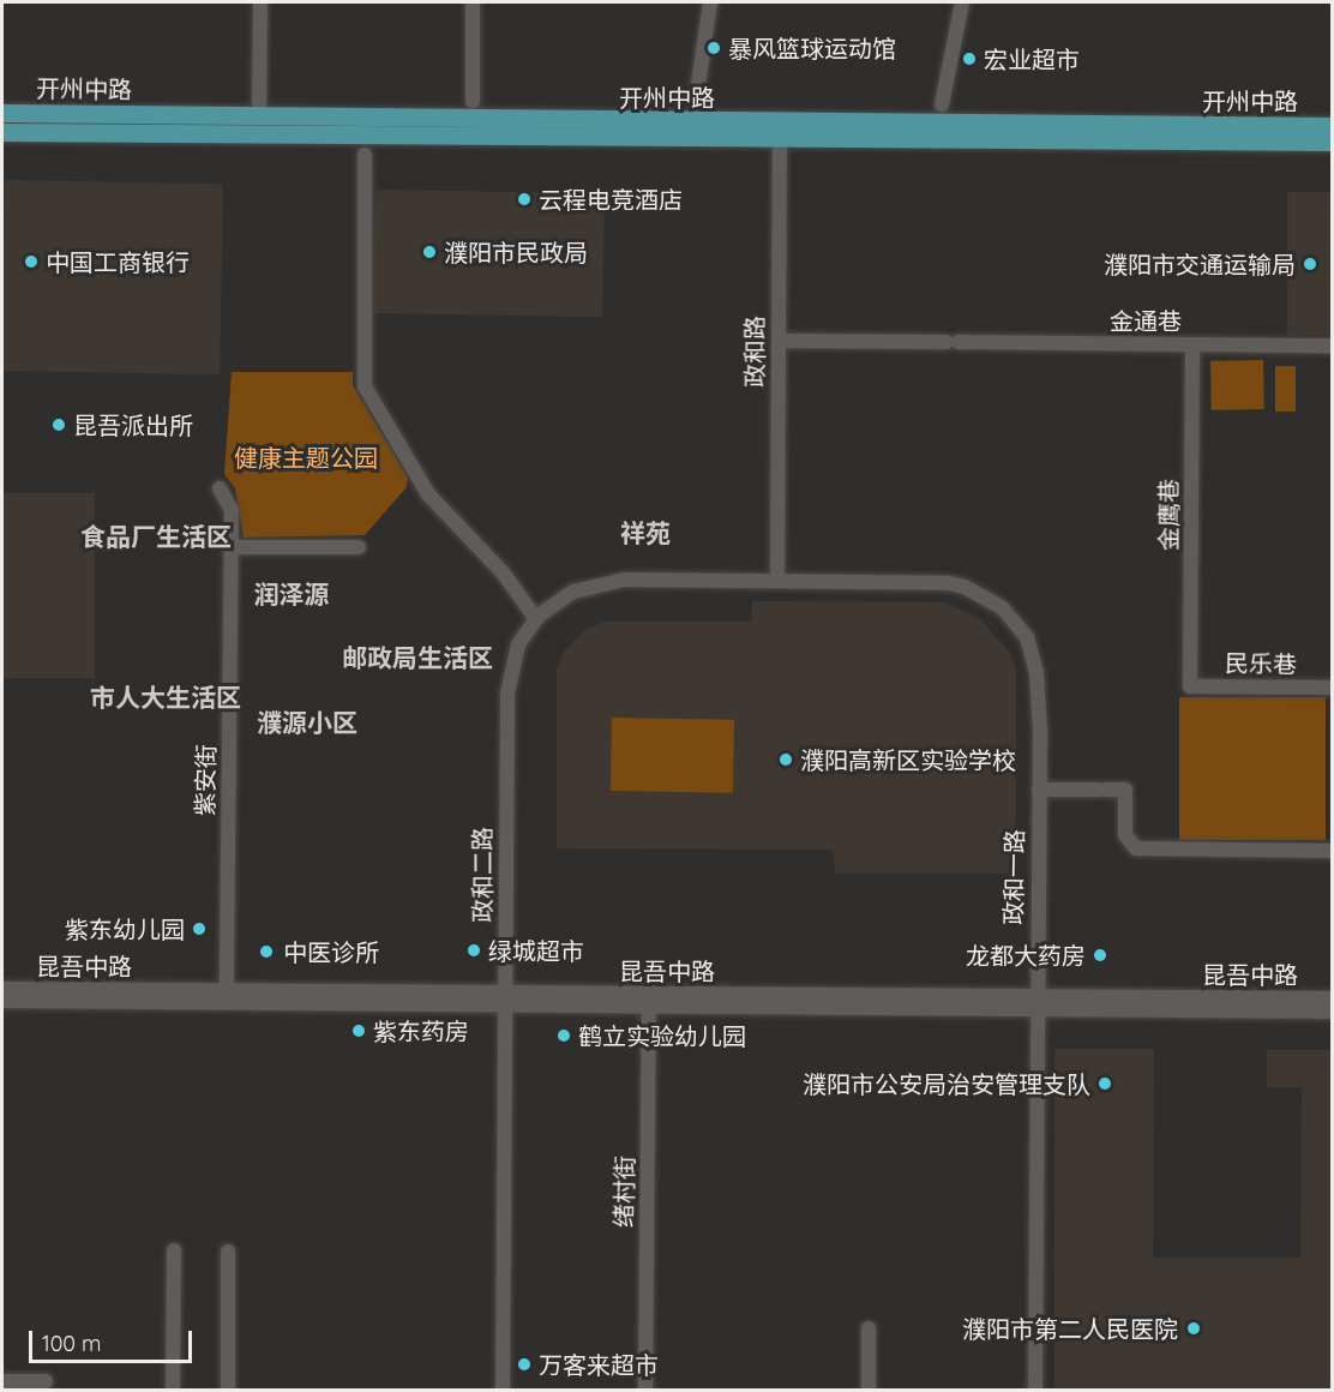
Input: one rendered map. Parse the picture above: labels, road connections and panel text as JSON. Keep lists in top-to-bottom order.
{
  "streets": {
    "main road": ["开州中路"],
    "street": [
      "金通巷",
      "政和路",
      "金鹰巷",
      "民乐巷",
      "紫安街",
      "政和二路",
      "政和一路",
      "昆吾中路",
      "绪村街"
    ]
  },
  "crossings": [
    ["开州中路", "政和路"],
    ["金通巷", "政和路"],
    ["金通巷", "金鹰巷"],
    ["政和路", "政和二路"],
    ["政和路", "政和一路"],
    ["金鹰巷", "民乐巷"],
    ["紫安街", "昆吾中路"],
    ["政和二路", "政和一路"],
    ["政和二路", "昆吾中路"],
    ["政和一路", "昆吾中路"],
    ["昆吾中路", "绪村街"]
  ],
  "districts": [
    "祥苑",
    "食品厂生活区",
    "润泽源",
    "邮政局生活区",
    "市人大生活区",
    "濮源小区"
  ],
  "parks": ["健康主题公园"],
  "places": [
    "暴风篮球运动馆",
    "宏业超市",
    "云程电竞酒店",
    "濮阳市民政局",
    "中国工商银行",
    "濮阳市交通运输局",
    "昆吾派出所",
    "濮阳高新区实验学校",
    "紫东幼儿园",
    "绿城超市",
    "中医诊所",
    "龙都大药房",
    "紫东药房",
    "鹤立实验幼儿园",
    "濮阳市公安局治安管理支队",
    "濮阳市第二人民医院",
    "万客来超市"
  ],
  "scale_bar": "100 m"
}
